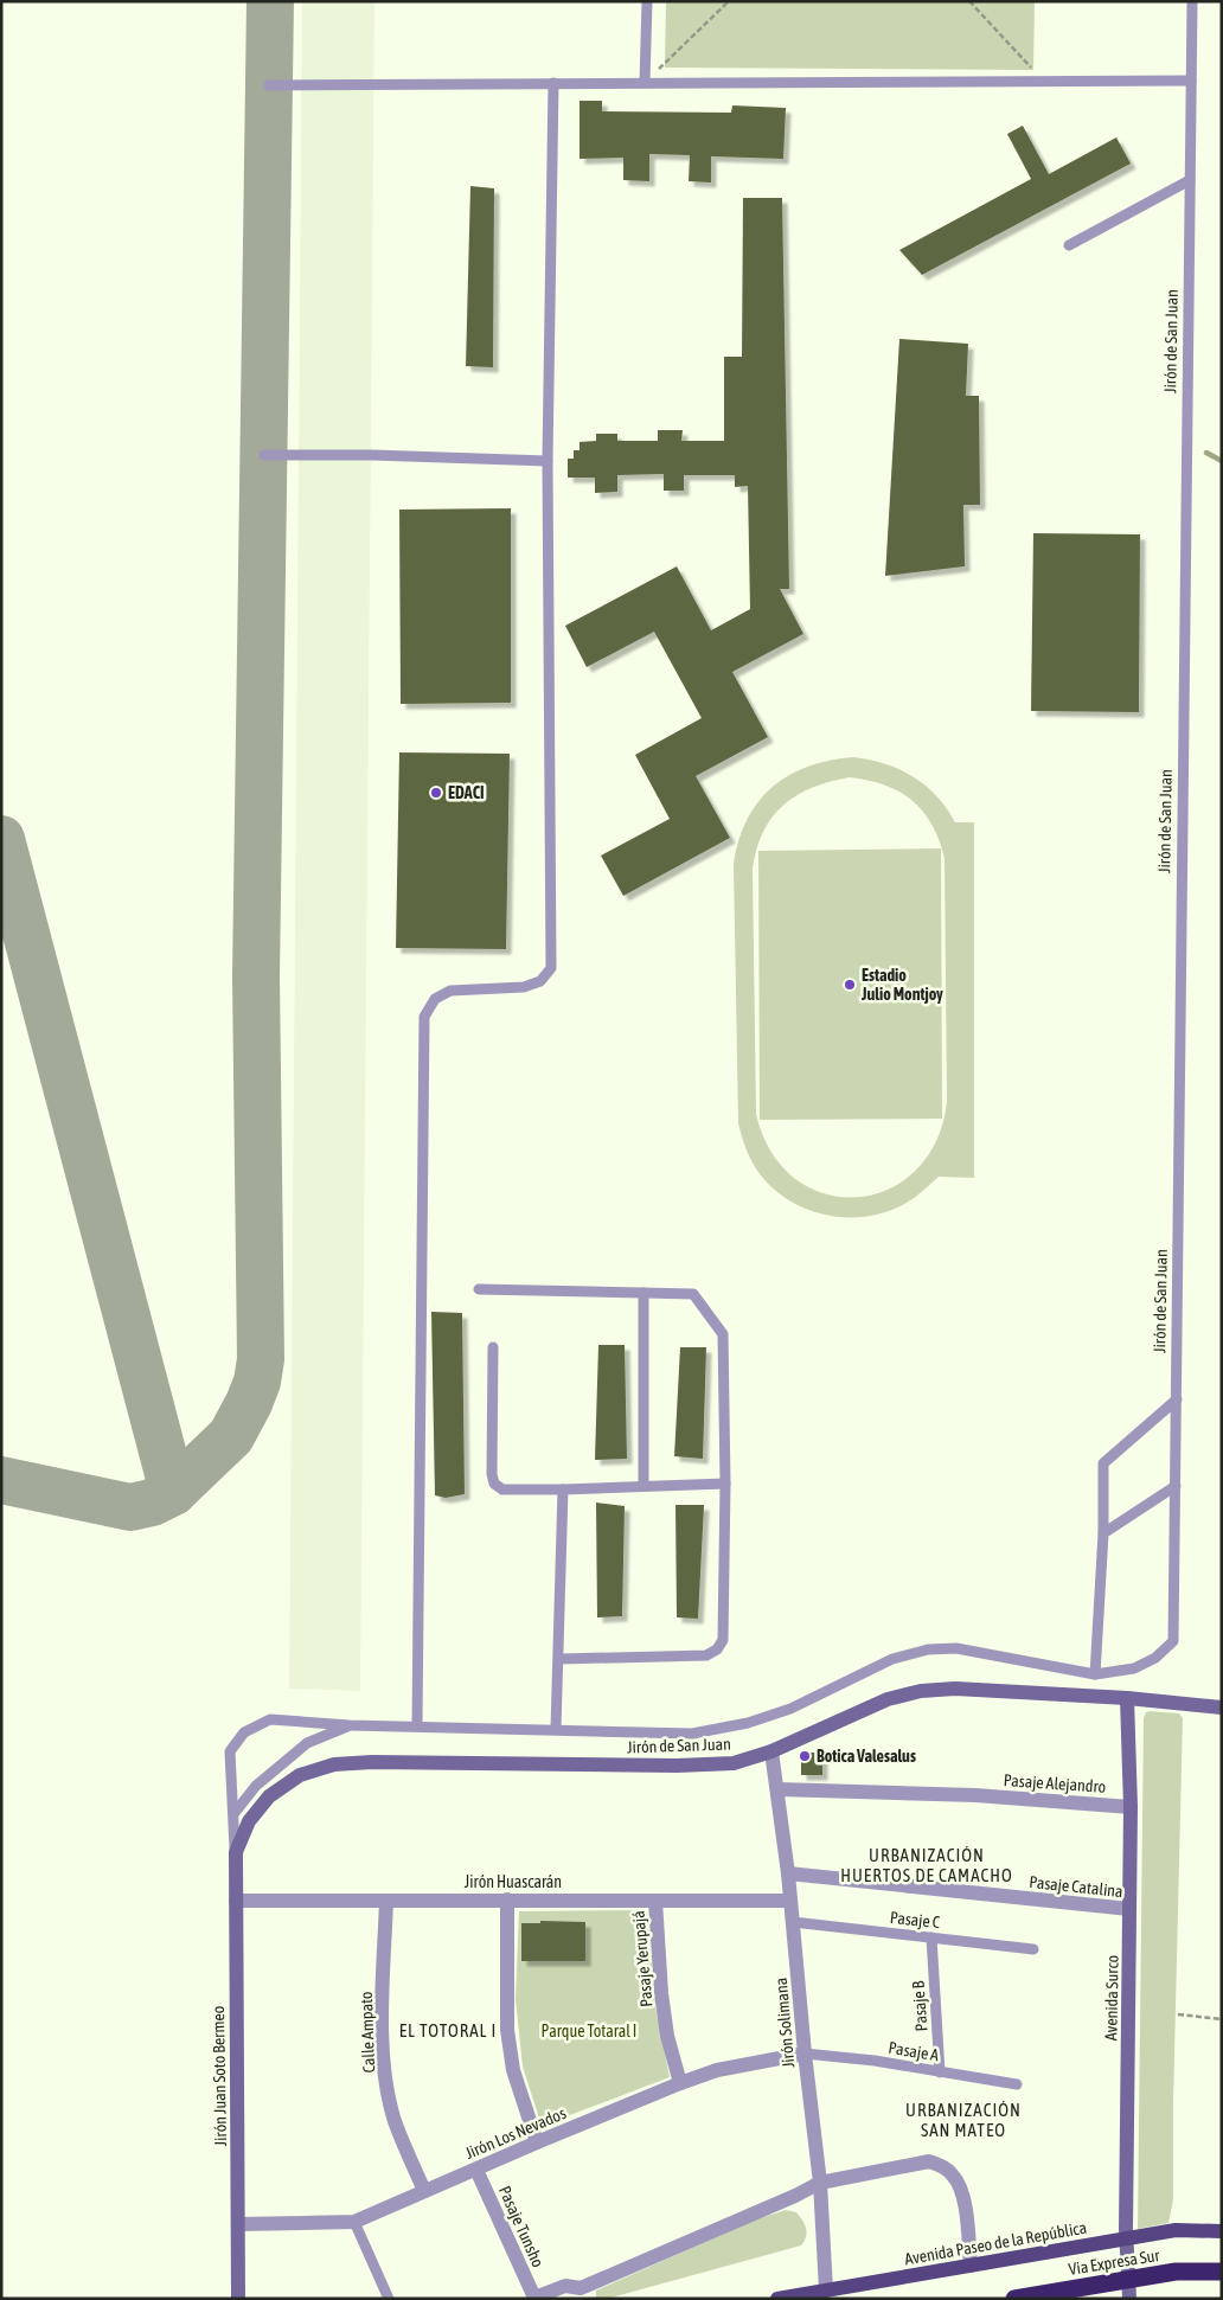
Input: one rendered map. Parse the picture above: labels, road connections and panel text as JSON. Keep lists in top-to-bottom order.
{
  "streets": {
    "highway": ["Via Expresa Sur"],
    "main road": ["Avenida Paseo de la República"],
    "street": [
      "Jirón de San Juan",
      "Pasaje Alejandro",
      "Jirón Huascarán",
      "Pasaje Catalina",
      "Pasaje Yerupajá",
      "Avenida Surco",
      "Jirón Solimana",
      "Calle Ampato",
      "Jirón Juan Soto Bermeo",
      "Jirón Los Nevados",
      "Pasaje Tunsho"
    ],
    "lane": ["Pasaje C", "Pasaje B", "Pasaje A"]
  },
  "crossings": [
    ["Jirón de San Juan", "Avenida Surco"],
    ["Jirón de San Juan", "Jirón Solimana"],
    ["Jirón de San Juan", "Jirón Juan Soto Bermeo"],
    ["Pasaje Alejandro", "Avenida Surco"],
    ["Pasaje Alejandro", "Jirón Solimana"],
    ["Jirón Huascarán", "Pasaje Yerupajá"],
    ["Jirón Huascarán", "Jirón Solimana"],
    ["Jirón Huascarán", "Calle Ampato"],
    ["Jirón Huascarán", "Jirón Juan Soto Bermeo"],
    ["Pasaje Catalina", "Avenida Surco"],
    ["Pasaje Catalina", "Jirón Solimana"],
    ["Pasaje C", "Pasaje B"],
    ["Pasaje C", "Jirón Solimana"],
    ["Pasaje Yerupajá", "Jirón Los Nevados"],
    ["Avenida Surco", "Avenida Paseo de la República"],
    ["Avenida Surco", "Via Expresa Sur"],
    ["Pasaje B", "Pasaje A"],
    ["Jirón Solimana", "Pasaje A"],
    ["Jirón Solimana", "Jirón Los Nevados"],
    ["Jirón Solimana", "Avenida Paseo de la República"],
    ["Calle Ampato", "Jirón Los Nevados"],
    ["Pasaje A", "Jirón Los Nevados"],
    ["Jirón Juan Soto Bermeo", "Jirón Los Nevados"],
    ["Jirón Los Nevados", "Pasaje Tunsho"]
  ],
  "districts": ["URBANIZACIÓN HUERTOS DE CAMACHO", "EL TOTORAL I", "URBANIZACIÓN SAN MATEO"],
  "parks": ["Parque Totaral I"],
  "places": ["EDACI", "Estadio Julio Montjoy", "Botica Valesalus"]
}
